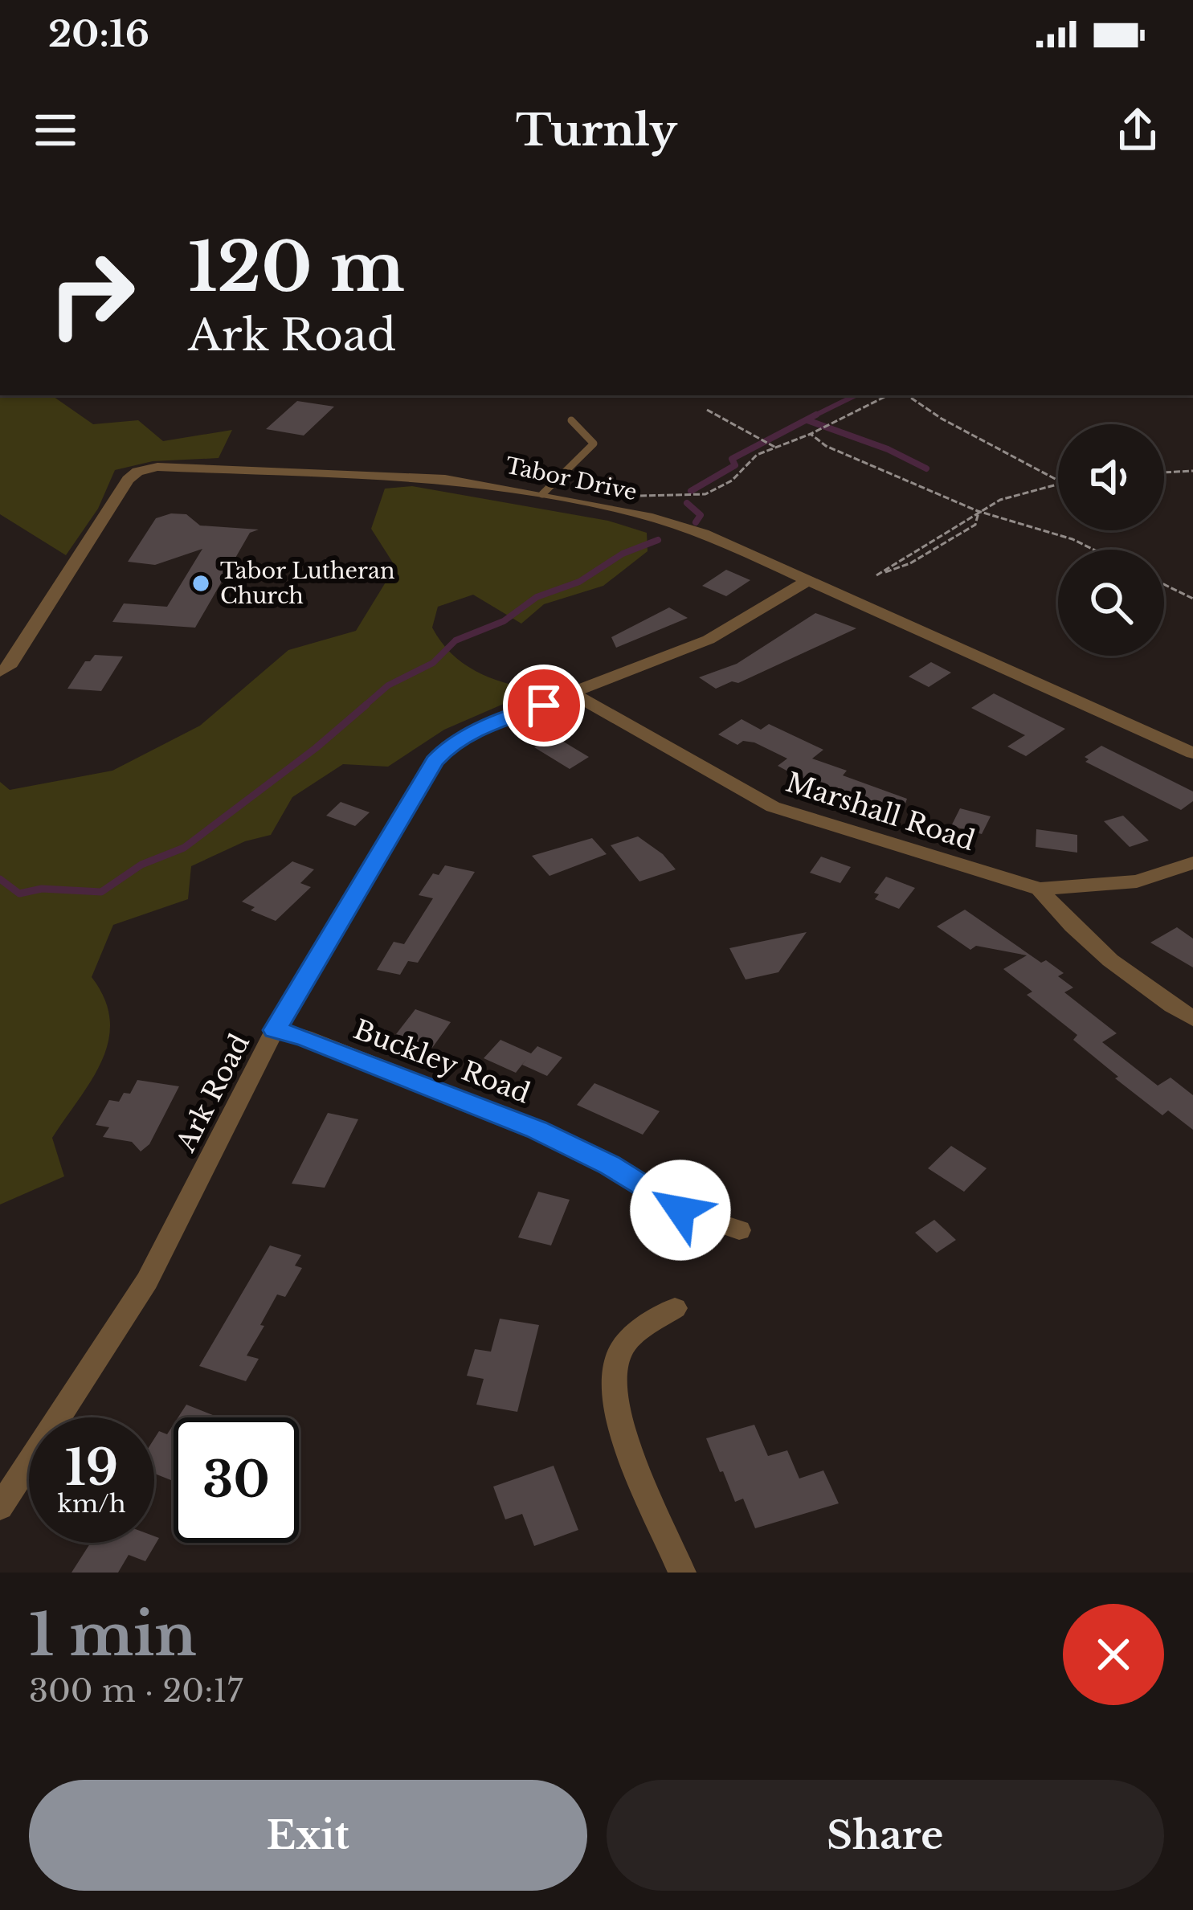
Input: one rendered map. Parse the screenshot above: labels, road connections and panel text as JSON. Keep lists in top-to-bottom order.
{
  "streets": {
    "street": [
      "Tabor Drive",
      "Marshall Road",
      "Buckley Road",
      "Ark Road"
    ]
  },
  "crossings": [
    ["Tabor Drive", "Ark Road"],
    ["Marshall Road", "Ark Road"],
    ["Buckley Road", "Ark Road"]
  ],
  "places": ["Tabor Lutheran Church"],
  "page": {
    "status": "20:16",
    "header": "Turnly",
    "turn": ["120 m", "Ark Road"],
    "speed": "19 km/h",
    "limit": "30",
    "heading": ["1 min", "300 m · 20:17"],
    "buttons": ["Exit", "Share"]
  }
}
